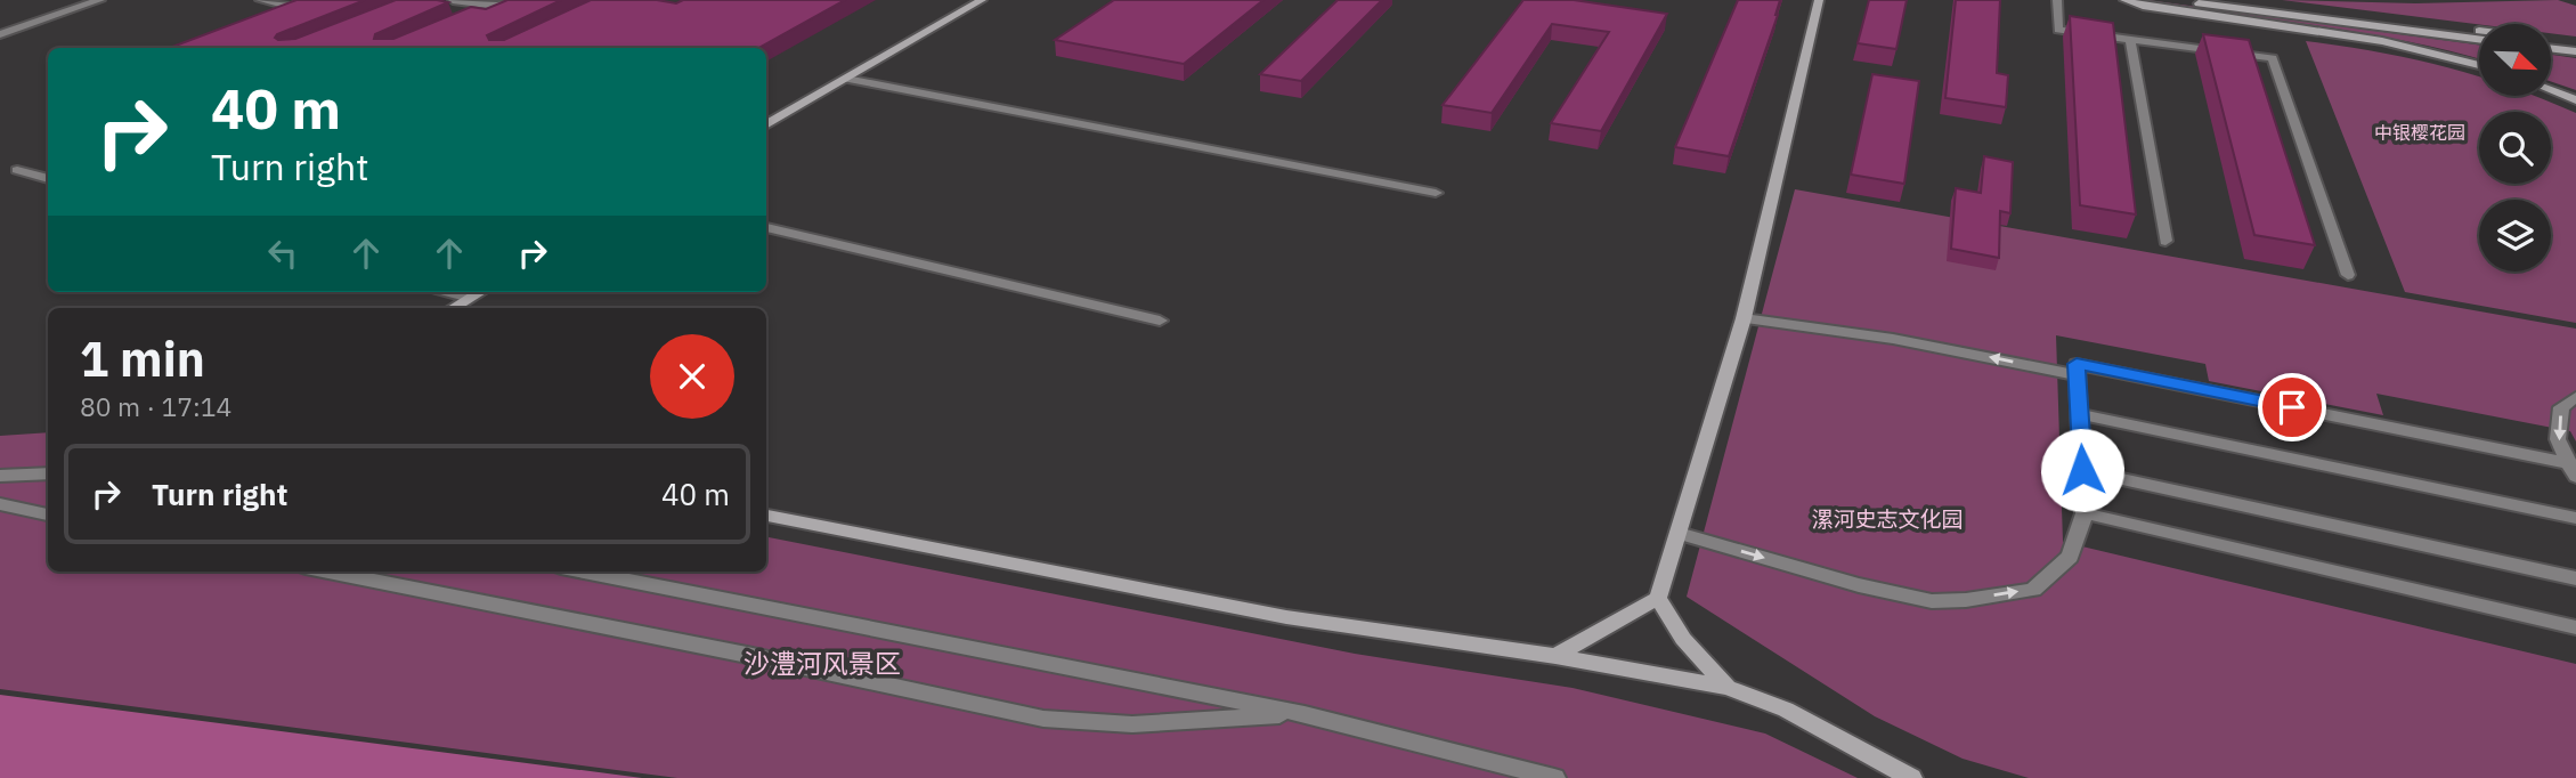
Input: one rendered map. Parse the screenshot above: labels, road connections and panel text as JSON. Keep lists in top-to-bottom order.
{
  "parks": ["中银樱花园", "漯河史志文化园", "沙澧河风景区"],
  "north": "bottom right",
  "page": {
    "turn": ["40 m", "Turn right"],
    "heading": ["1 min", "80 m · 17:14"],
    "list": [
      {
        "name": "Turn right",
        "value": "40 m"
      }
    ]
  }
}
